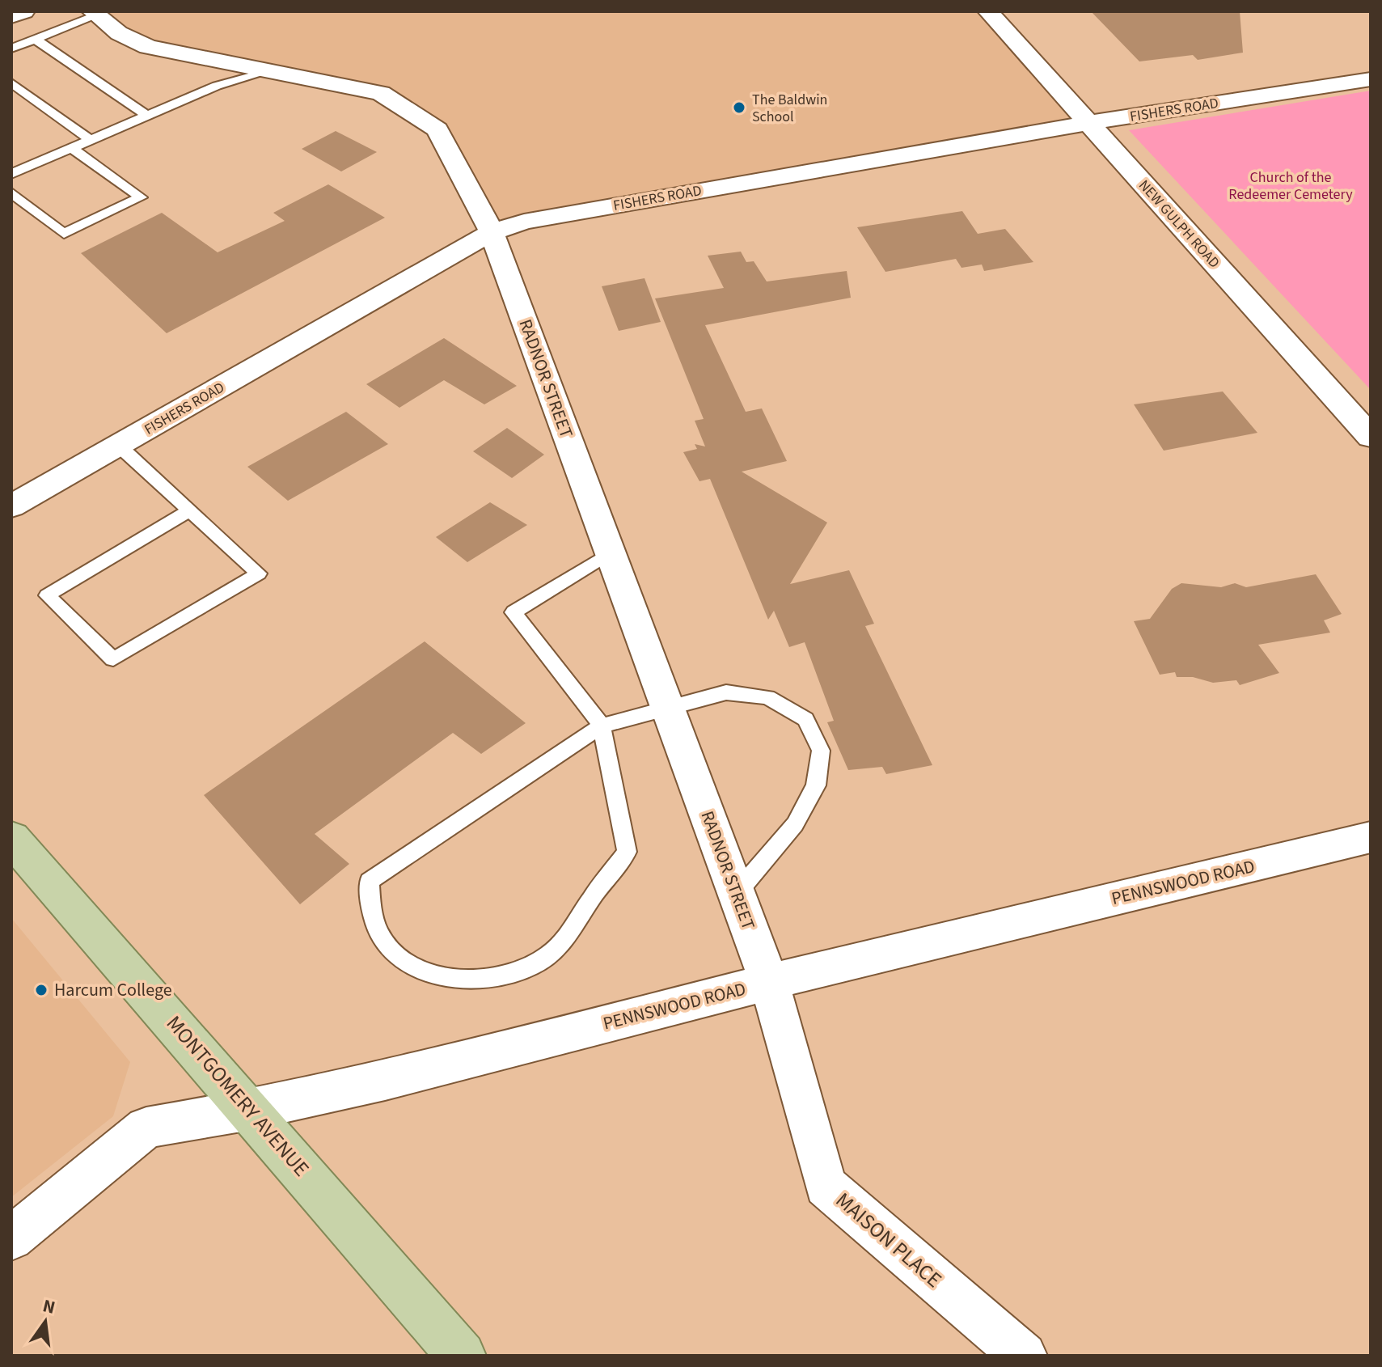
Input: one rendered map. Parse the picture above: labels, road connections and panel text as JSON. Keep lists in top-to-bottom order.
{
  "streets": {
    "main road": ["MONTGOMERY AVENUE"],
    "street": [
      "FISHERS ROAD",
      "NEW GULPH ROAD",
      "RADNOR STREET",
      "PENNSWOOD ROAD",
      "MAISON PLACE"
    ]
  },
  "crossings": [
    ["FISHERS ROAD", "NEW GULPH ROAD"],
    ["FISHERS ROAD", "RADNOR STREET"],
    ["RADNOR STREET", "PENNSWOOD ROAD"],
    ["RADNOR STREET", "MAISON PLACE"],
    ["PENNSWOOD ROAD", "MONTGOMERY AVENUE"],
    ["PENNSWOOD ROAD", "MAISON PLACE"]
  ],
  "parks": ["Church of the Redeemer Cemetery"],
  "places": ["The Baldwin School", "Harcum College"],
  "north": "top"
}
